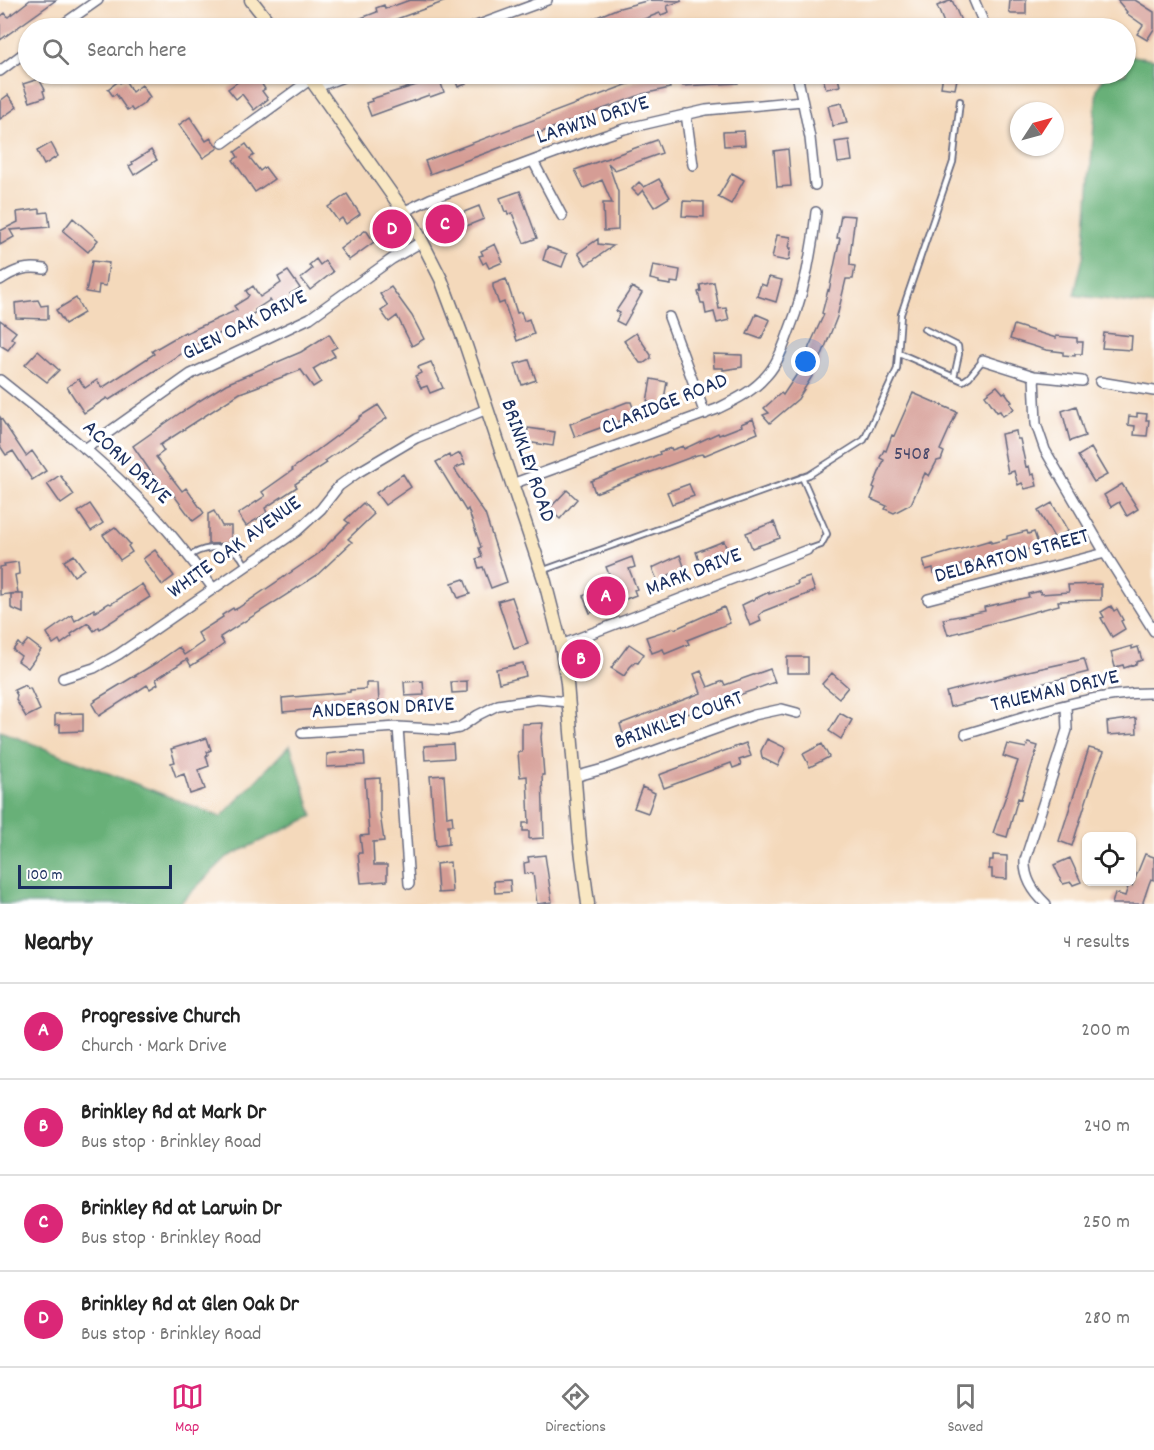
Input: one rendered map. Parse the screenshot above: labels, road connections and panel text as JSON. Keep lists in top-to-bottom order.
{
  "streets": {
    "main road": ["BRINKLEY ROAD"],
    "street": [
      "LARWIN DRIVE",
      "GLEN OAK DRIVE",
      "CLARIDGE ROAD",
      "ACORN DRIVE",
      "WHITE OAK AVENUE",
      "DELBARTON STREET",
      "MARK DRIVE",
      "TRUEMAN DRIVE",
      "ANDERSON DRIVE",
      "BRINKLEY COURT"
    ]
  },
  "crossings": [
    ["LARWIN DRIVE", "BRINKLEY ROAD"],
    ["GLEN OAK DRIVE", "BRINKLEY ROAD"],
    ["GLEN OAK DRIVE", "ACORN DRIVE"],
    ["CLARIDGE ROAD", "BRINKLEY ROAD"],
    ["BRINKLEY ROAD", "WHITE OAK AVENUE"],
    ["BRINKLEY ROAD", "MARK DRIVE"],
    ["BRINKLEY ROAD", "ANDERSON DRIVE"],
    ["BRINKLEY ROAD", "BRINKLEY COURT"],
    ["ACORN DRIVE", "WHITE OAK AVENUE"]
  ],
  "house_numbers": ["5408"],
  "scale_bar": "100 m",
  "north": "top right",
  "page": {
    "search": "Search here",
    "pins": [
      "C",
      "D",
      "A",
      "B"
    ],
    "scale": "100 m",
    "heading": ["Nearby", "4 results"],
    "list": [
      {
        "mark": "A",
        "name": "Progressive Church",
        "note": "Church · Mark Drive",
        "value": "200 m"
      },
      {
        "mark": "B",
        "name": "Brinkley Rd at Mark Dr",
        "note": "Bus stop · Brinkley Road",
        "value": "240 m"
      },
      {
        "mark": "C",
        "name": "Brinkley Rd at Larwin Dr",
        "note": "Bus stop · Brinkley Road",
        "value": "250 m"
      },
      {
        "mark": "D",
        "name": "Brinkley Rd at Glen Oak Dr",
        "note": "Bus stop · Brinkley Road",
        "value": "280 m"
      }
    ],
    "nav": ["Map", "Directions", "Saved"]
  }
}
